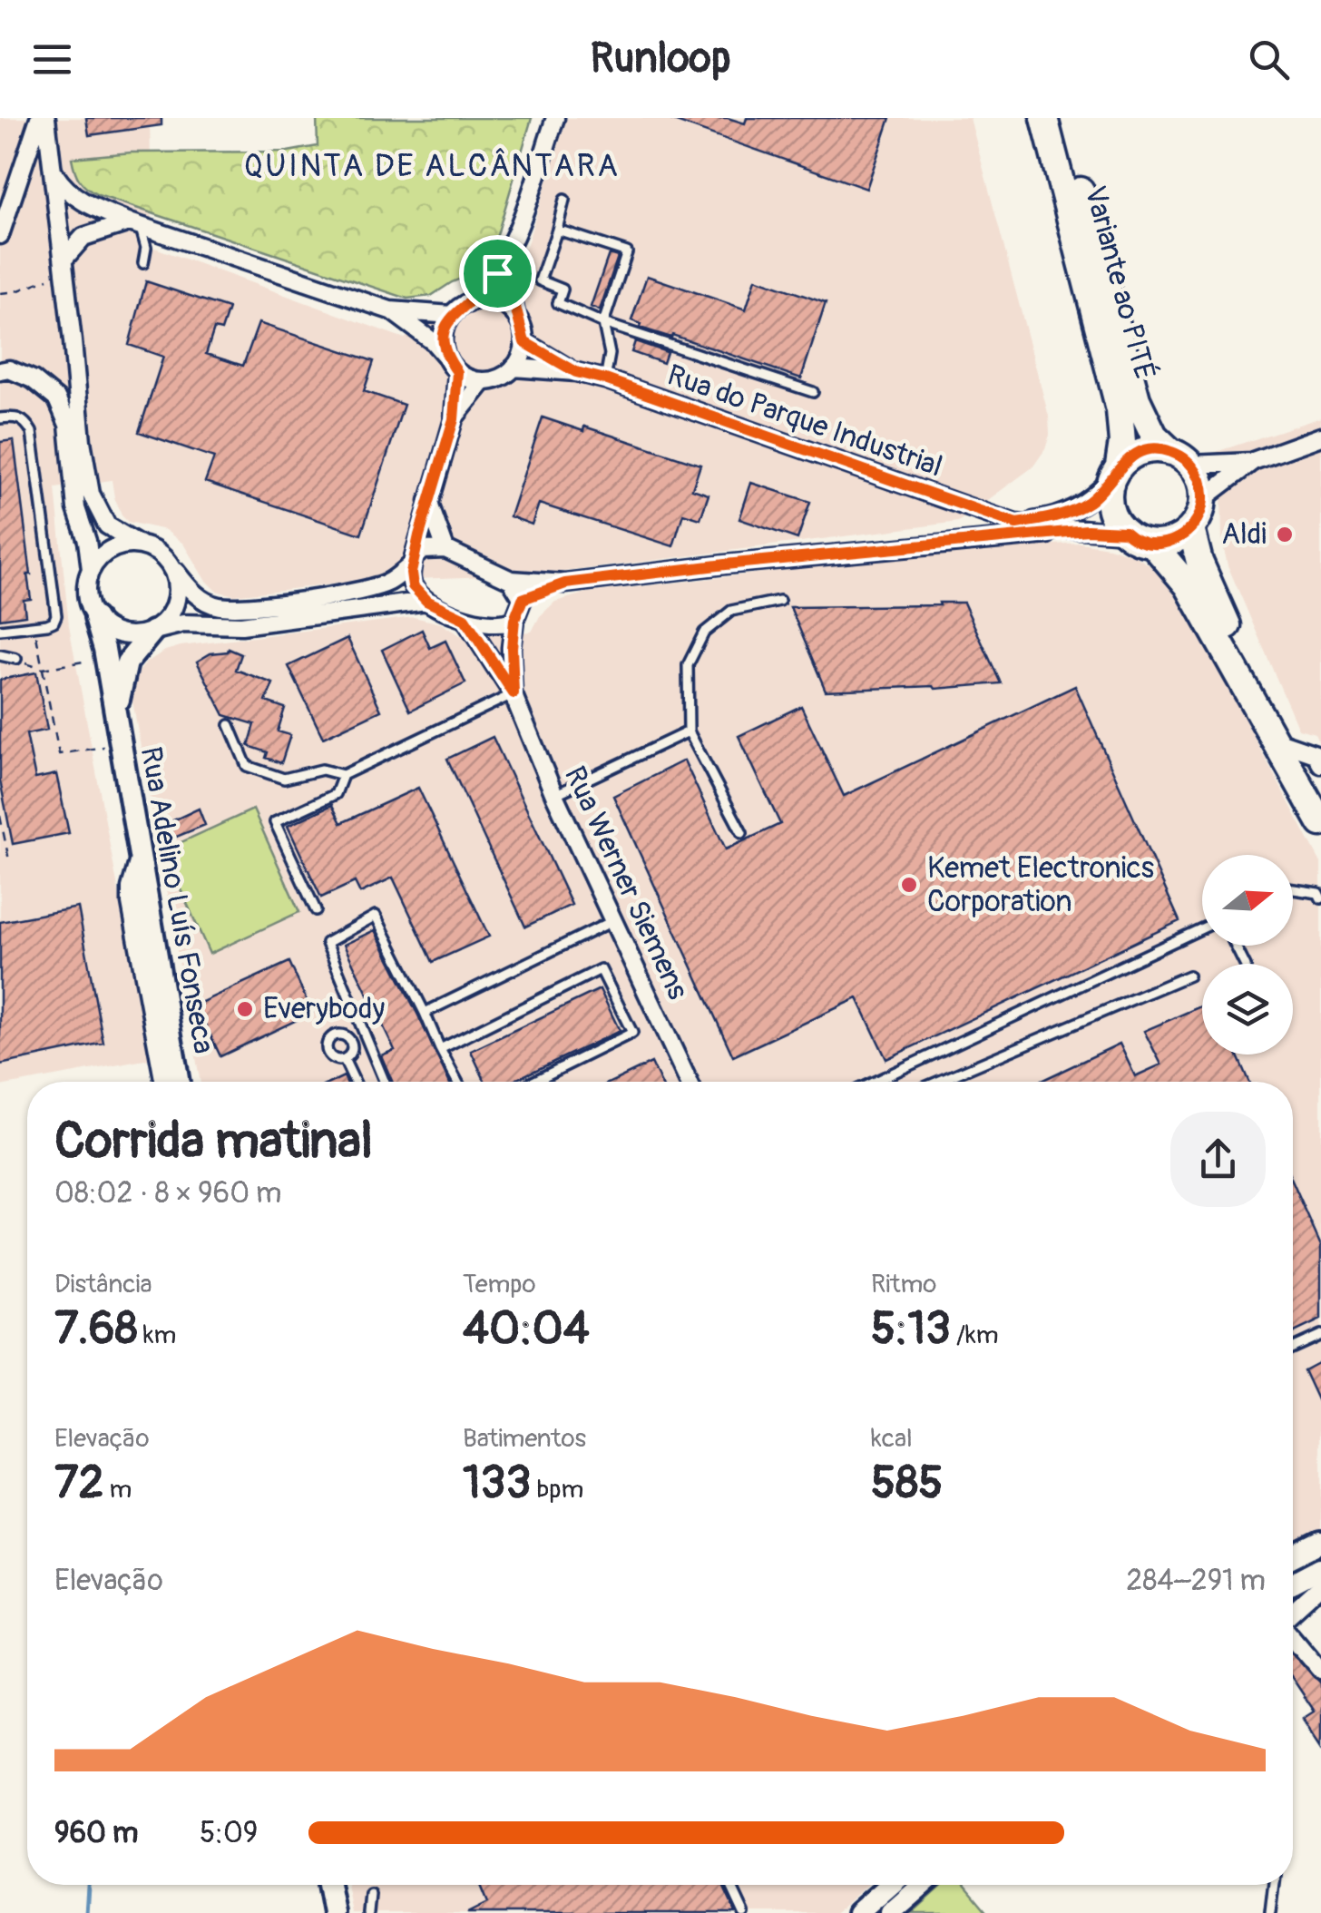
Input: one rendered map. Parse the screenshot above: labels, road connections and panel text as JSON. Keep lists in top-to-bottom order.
{
  "streets": {
    "main road": ["Variante ao PITÉ"],
    "street": ["Rua do Parque Industrial", "Rua Werner Siemens", "Rua Adelino Luís Fonseca"]
  },
  "districts": ["QUINTA DE ALCÂNTARA"],
  "places": ["Aldi", "Kemet Electronics Corporation", "Everybody"],
  "north": "right",
  "page": {
    "header": "Runloop",
    "heading": ["Corrida matinal", "08:02 · 8 × 960 m"],
    "stats": [
      ["Distância", "7.68 km"],
      ["Tempo", "40:04"],
      ["Ritmo", "5:13 /km"],
      ["Elevação", "72 m"],
      ["Batimentos", "133 bpm"],
      ["kcal", "585"]
    ],
    "chart": ["Elevação", "284–291 m"],
    "list": [
      {
        "name": "960 m",
        "note": "5:09"
      }
    ]
  }
}
